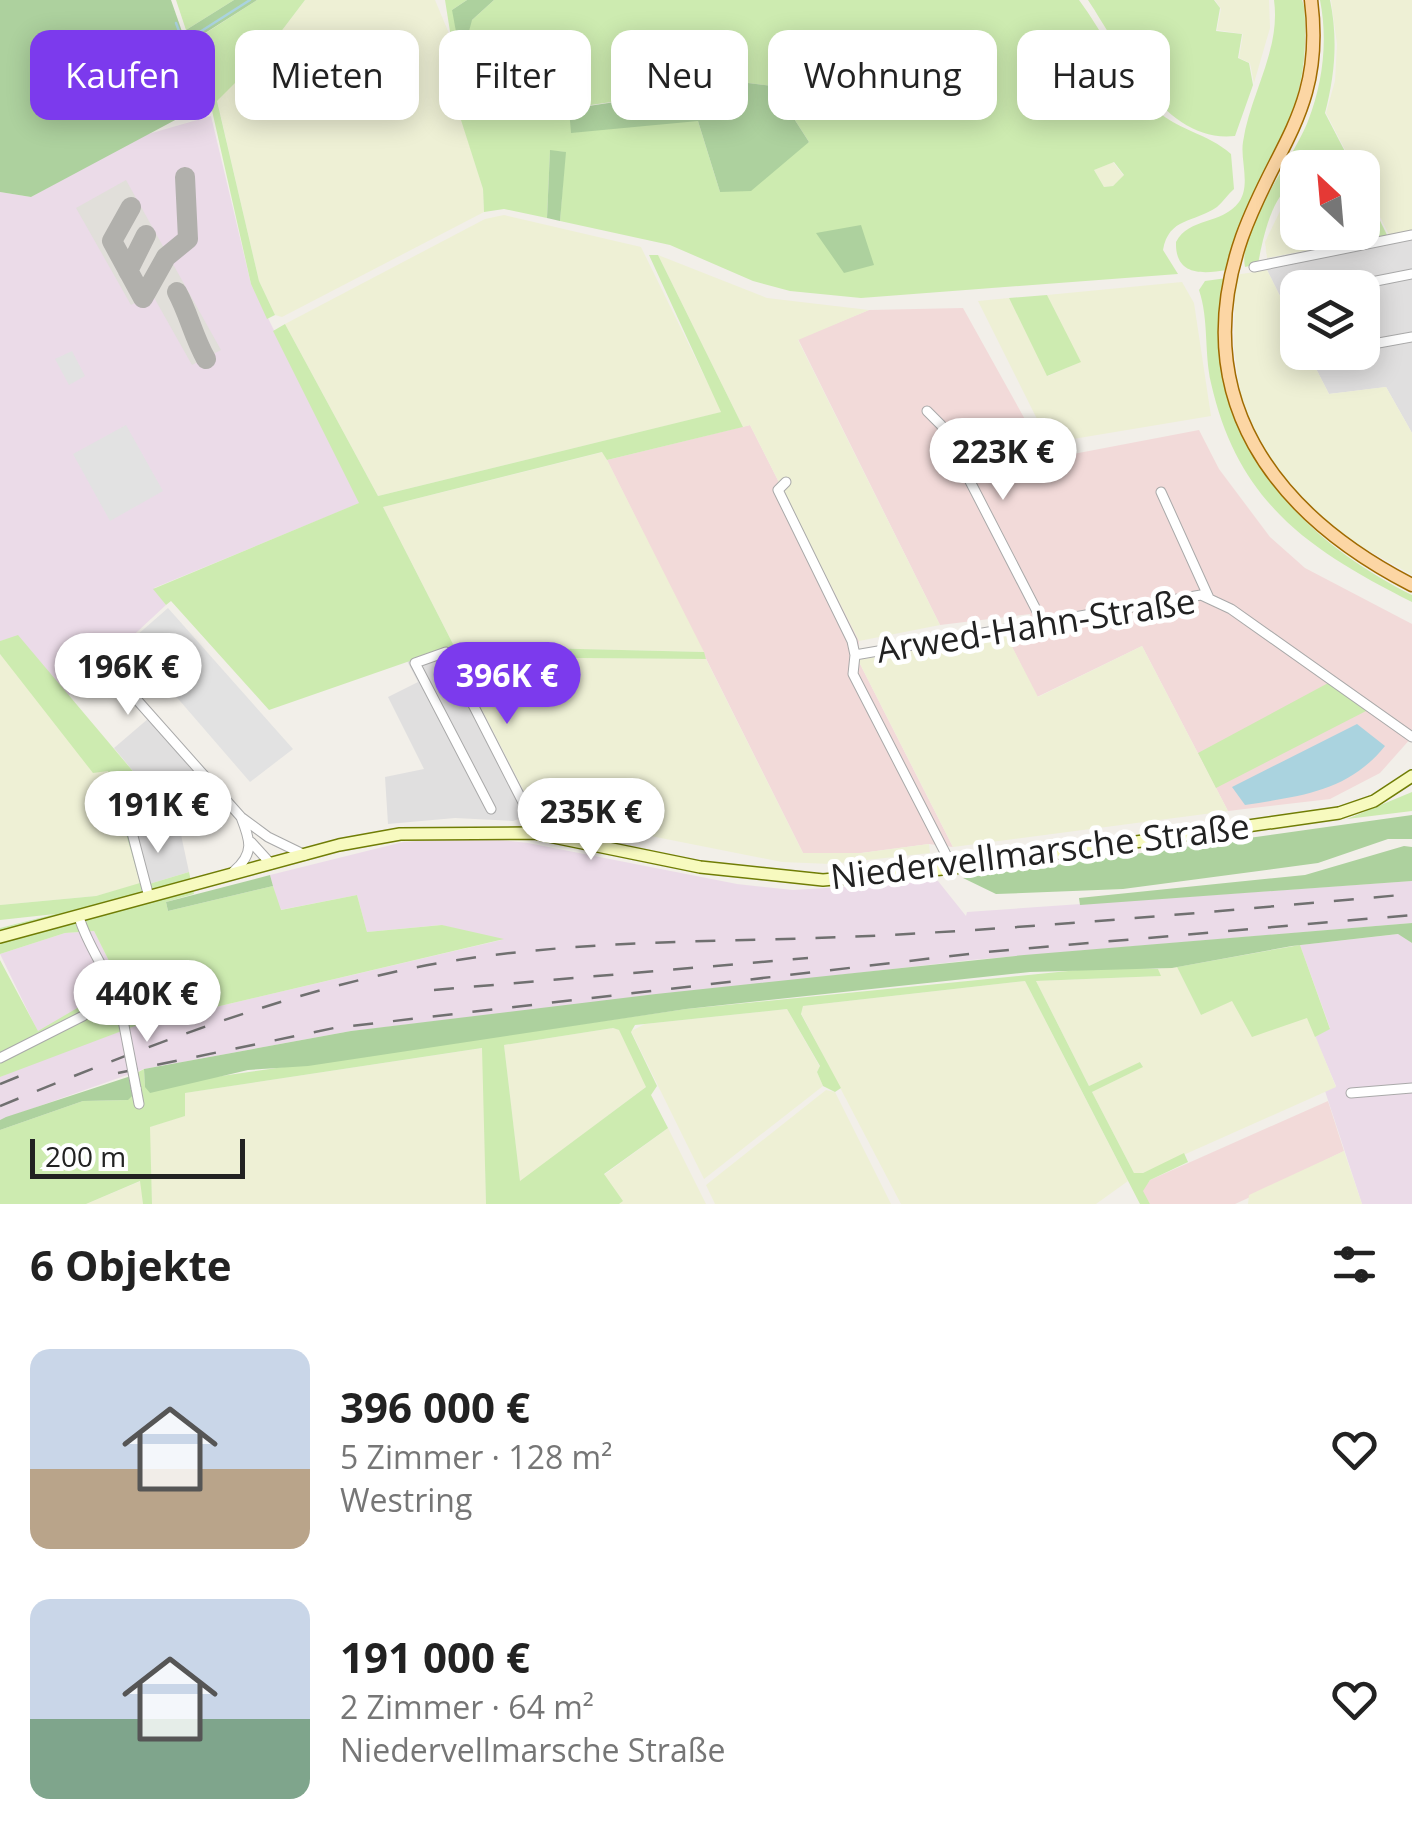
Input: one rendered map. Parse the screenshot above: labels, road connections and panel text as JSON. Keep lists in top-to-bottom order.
{
  "streets": {
    "main road": ["Niedervellmarsche Straße"],
    "street": ["Arwed-Hahn-Straße"]
  },
  "crossings": [
    ["Arwed-Hahn-Straße", "Niedervellmarsche Straße"]
  ],
  "scale_bar": "200 m",
  "north": "top left",
  "page": {
    "chip": [
      "Kaufen",
      "Mieten",
      "Filter",
      "Neu",
      "Wohnung",
      "Haus"
    ],
    "price": [
      "223K €",
      "196K €",
      "396K €",
      "191K €",
      "235K €",
      "440K €"
    ],
    "scale": "200 m",
    "heading": "6 Objekte",
    "list": [
      {
        "name": "396 000 €",
        "note": "5 Zimmer · 128 m² · Westring"
      },
      {
        "name": "191 000 €",
        "note": "2 Zimmer · 64 m² · Niedervellmarsche Straße"
      }
    ]
  }
}
